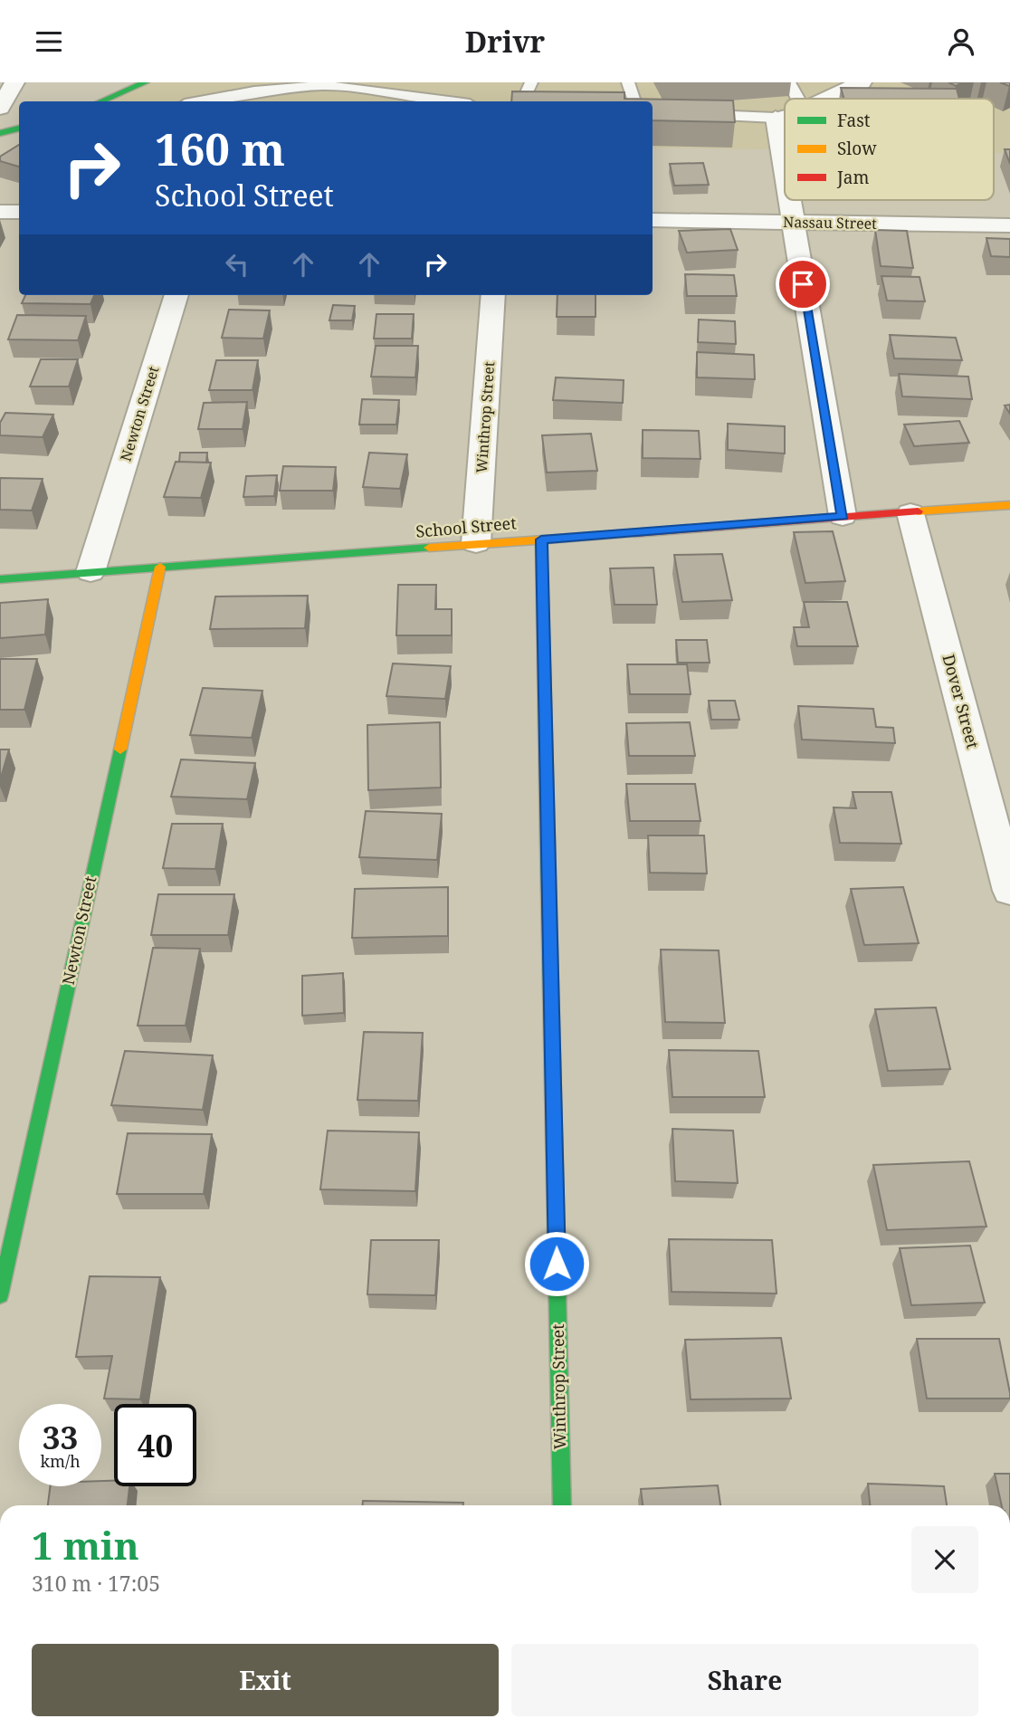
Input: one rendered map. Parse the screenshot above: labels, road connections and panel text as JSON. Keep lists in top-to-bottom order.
{
  "streets": {
    "street": [
      "Nassau Street",
      "Newton Street",
      "Winthrop Street",
      "School Street",
      "Dover Street"
    ]
  },
  "crossings": [
    ["Newton Street", "School Street"],
    ["Winthrop Street", "School Street"],
    ["School Street", "Dover Street"]
  ],
  "legend": ["Fast", "Slow", "Jam"],
  "page": {
    "header": "Drivr",
    "turn": ["160 m", "School Street"],
    "speed": "33 km/h",
    "limit": "40",
    "heading": ["1 min", "310 m · 17:05"],
    "buttons": ["Exit", "Share"]
  }
}
